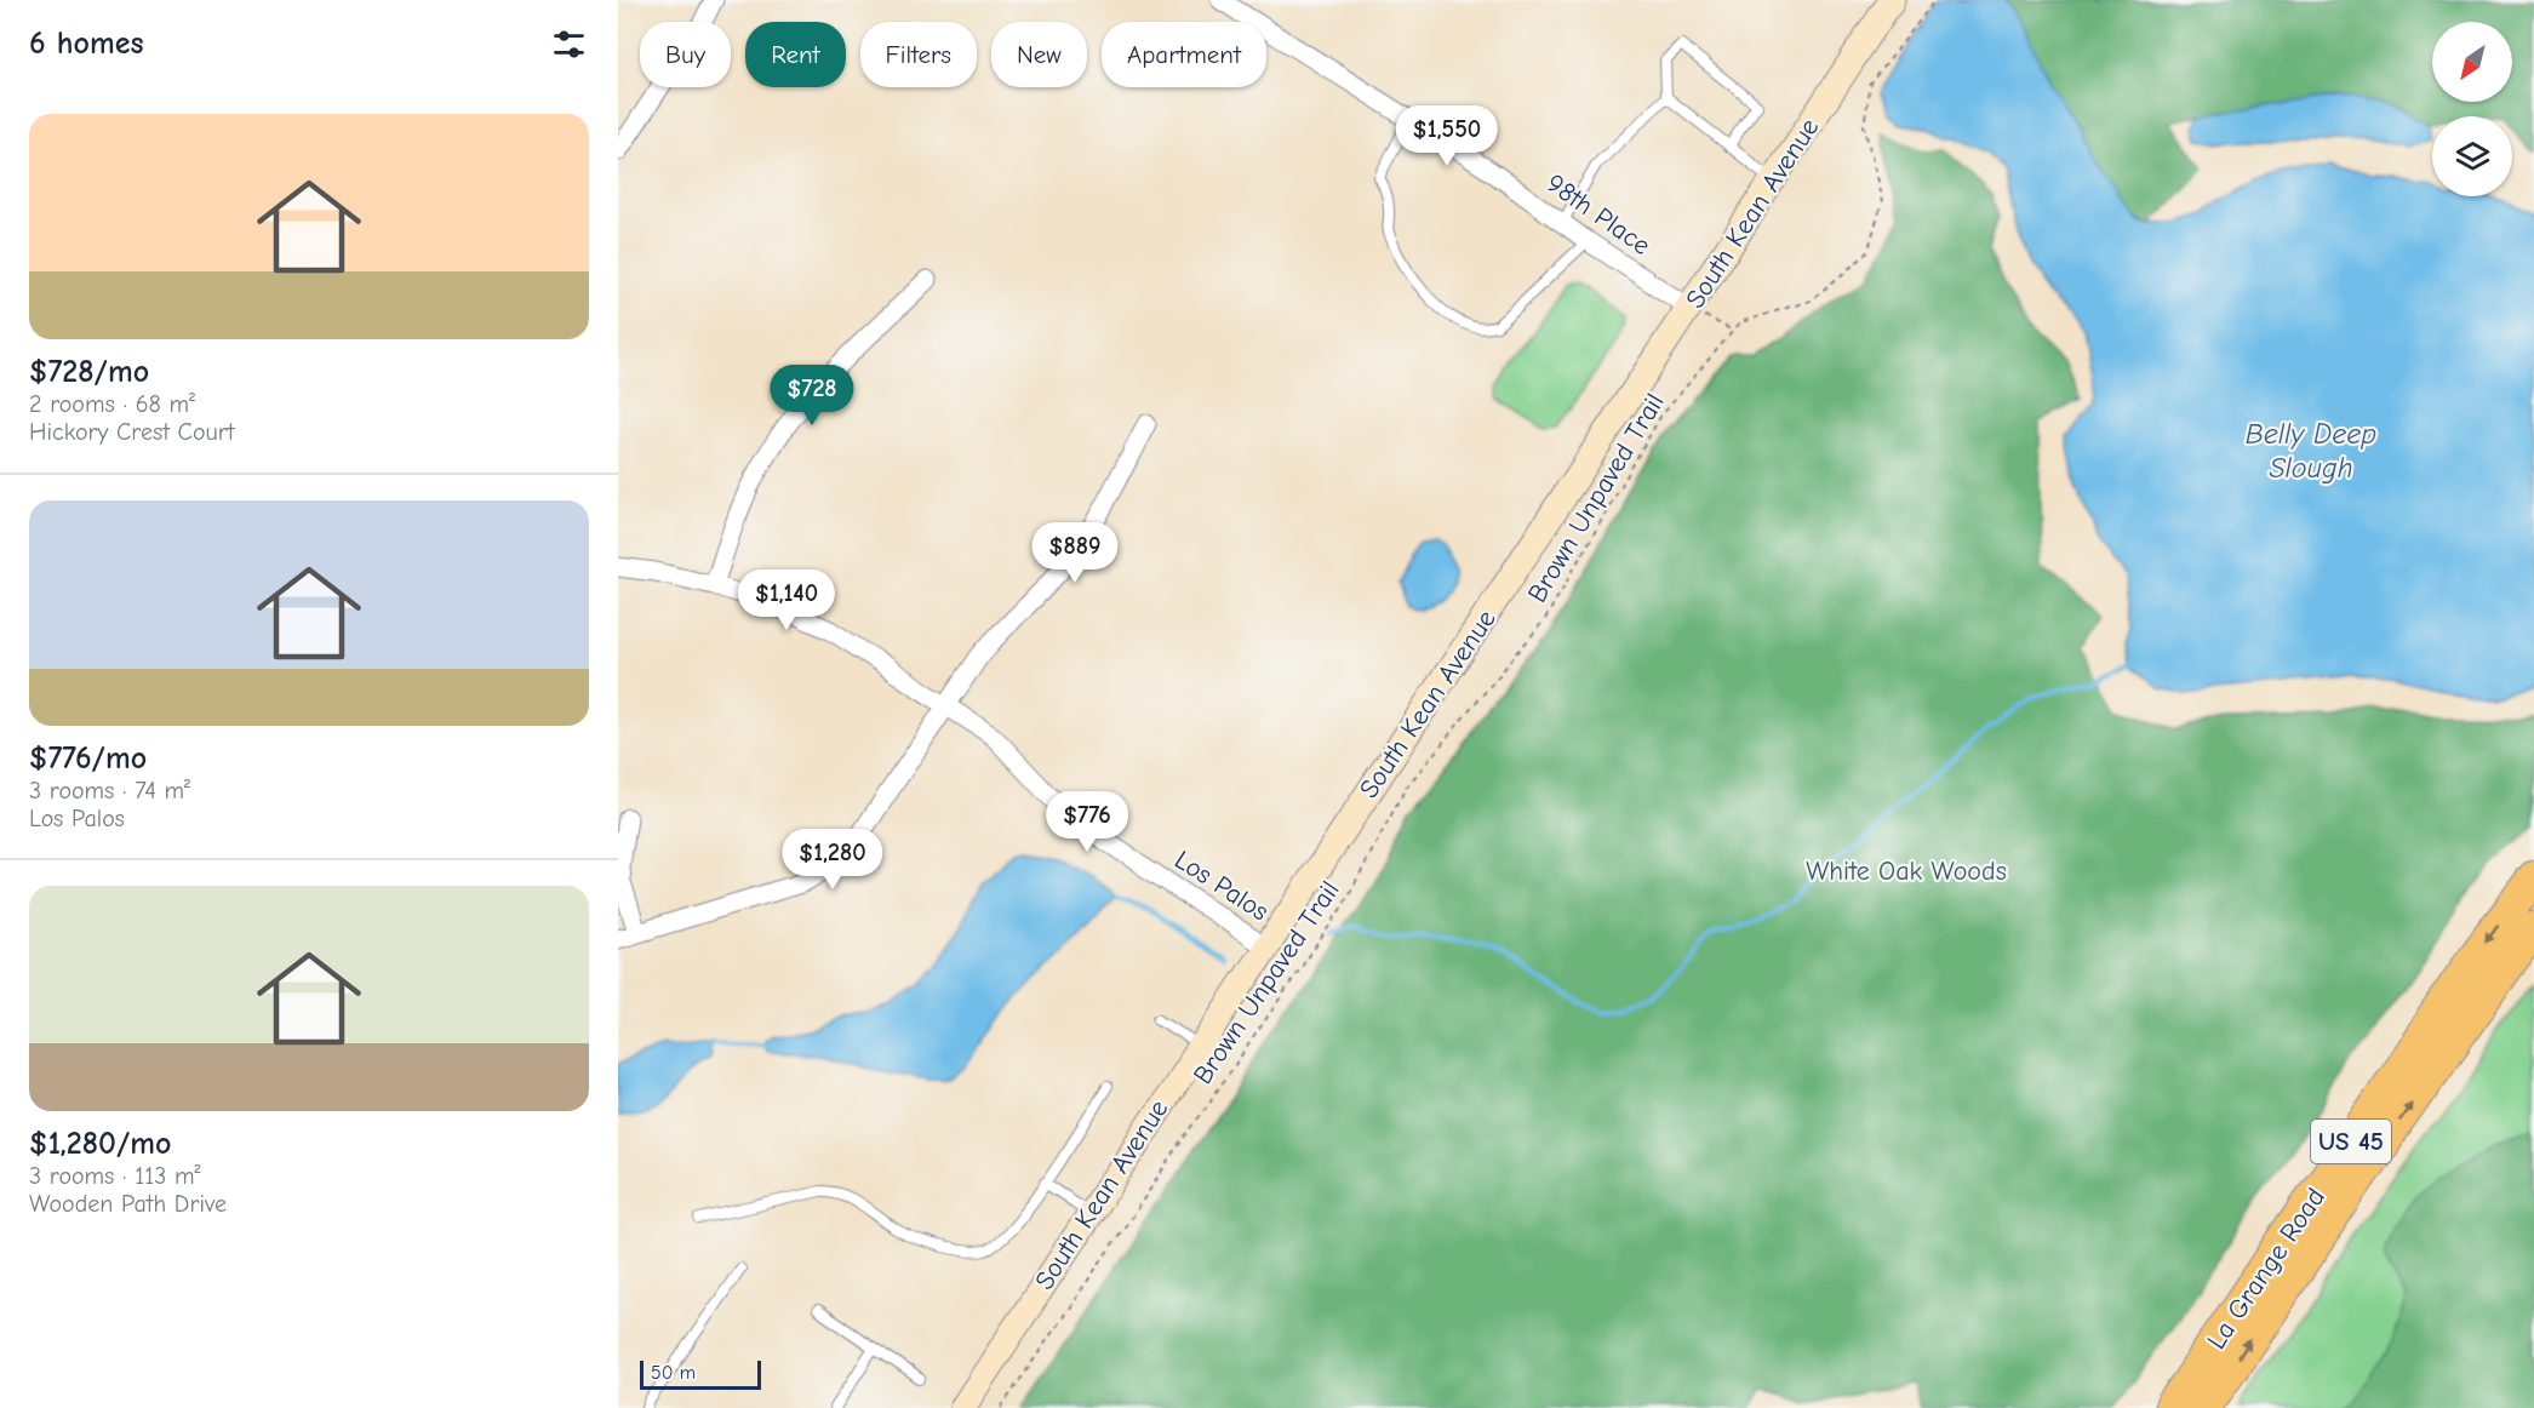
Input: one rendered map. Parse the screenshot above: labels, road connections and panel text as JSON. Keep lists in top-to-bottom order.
{
  "streets": {
    "highway": ["US 45", "La Grange Road"],
    "street": ["South Kean Avenue", "98th Place", "Los Palos"],
    "path": ["Brown Unpaved Trail"]
  },
  "crossings": [
    ["South Kean Avenue", "98th Place"],
    ["South Kean Avenue", "Los Palos"]
  ],
  "water": ["Belly Deep Slough"],
  "parks": ["White Oak Woods"],
  "scale_bar": "50 m",
  "north": "bottom left",
  "page": {
    "heading": "6 homes",
    "chip": [
      "Buy",
      "Rent",
      "Filters",
      "New",
      "Apartment"
    ],
    "list": [
      {
        "name": "$728/mo",
        "note": "2 rooms · 68 m² · Hickory Crest Court"
      },
      {
        "name": "$776/mo",
        "note": "3 rooms · 74 m² · Los Palos"
      },
      {
        "name": "$1,280/mo",
        "note": "3 rooms · 113 m² · Wooden Path Drive"
      }
    ],
    "price": [
      "$1,550",
      "$728",
      "$889",
      "$1,140",
      "$776",
      "$1,280"
    ],
    "scale": "50 m"
  }
}
